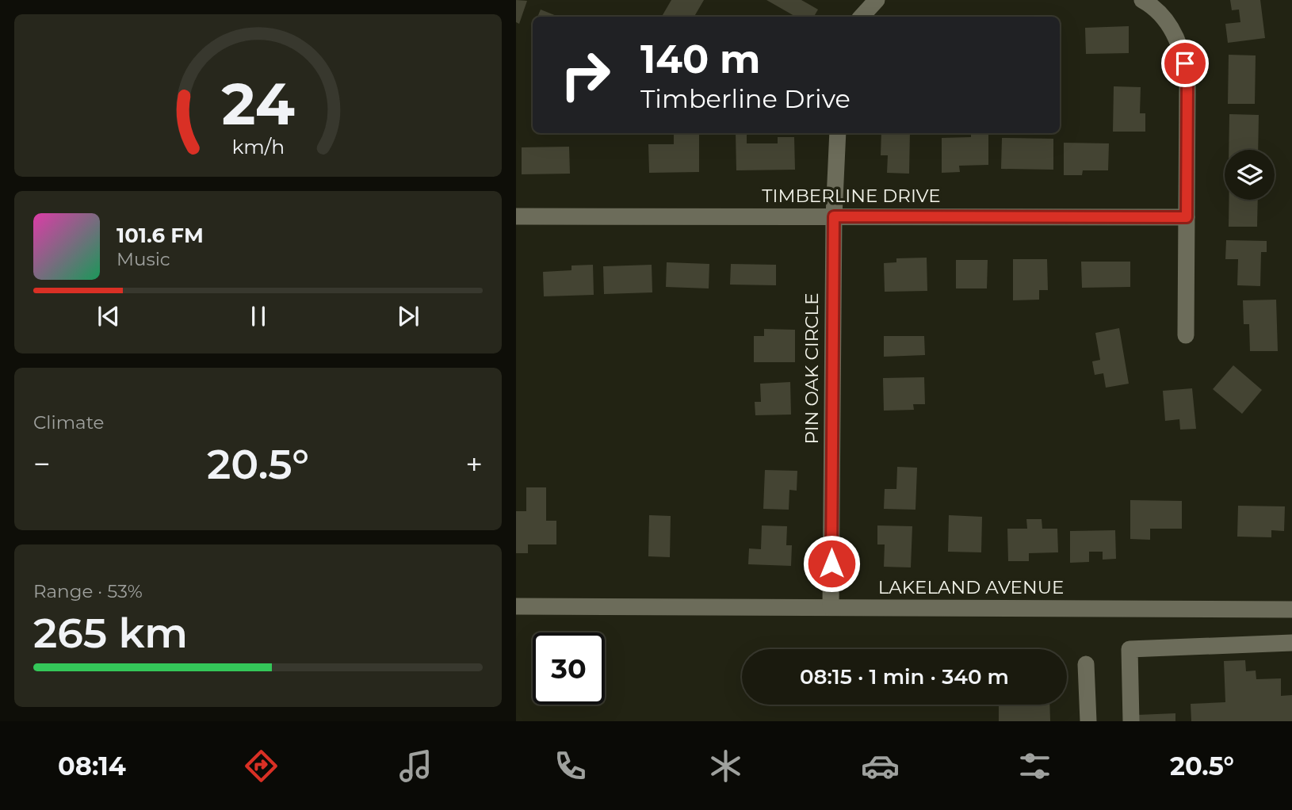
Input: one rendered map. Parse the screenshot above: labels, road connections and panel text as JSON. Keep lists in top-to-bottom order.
{
  "streets": {
    "street": ["TIMBERLINE DRIVE", "PIN OAK CIRCLE", "LAKELAND AVENUE"]
  },
  "crossings": [
    ["TIMBERLINE DRIVE", "PIN OAK CIRCLE"],
    ["PIN OAK CIRCLE", "LAKELAND AVENUE"]
  ],
  "page": {
    "turn": ["140 m", "Timberline Drive"],
    "song": ["101.6 FM", "Music"],
    "tile": [
      "Climate",
      ["Range · 53%", "265 km"]
    ],
    "heat": ["−", "20.5°", "+"],
    "limit": "30",
    "trip": "08:15 · 1 min · 340 m",
    "tabs": ["08:14", "20.5°"],
    "gauge": ["24", "km/h"]
  }
}
